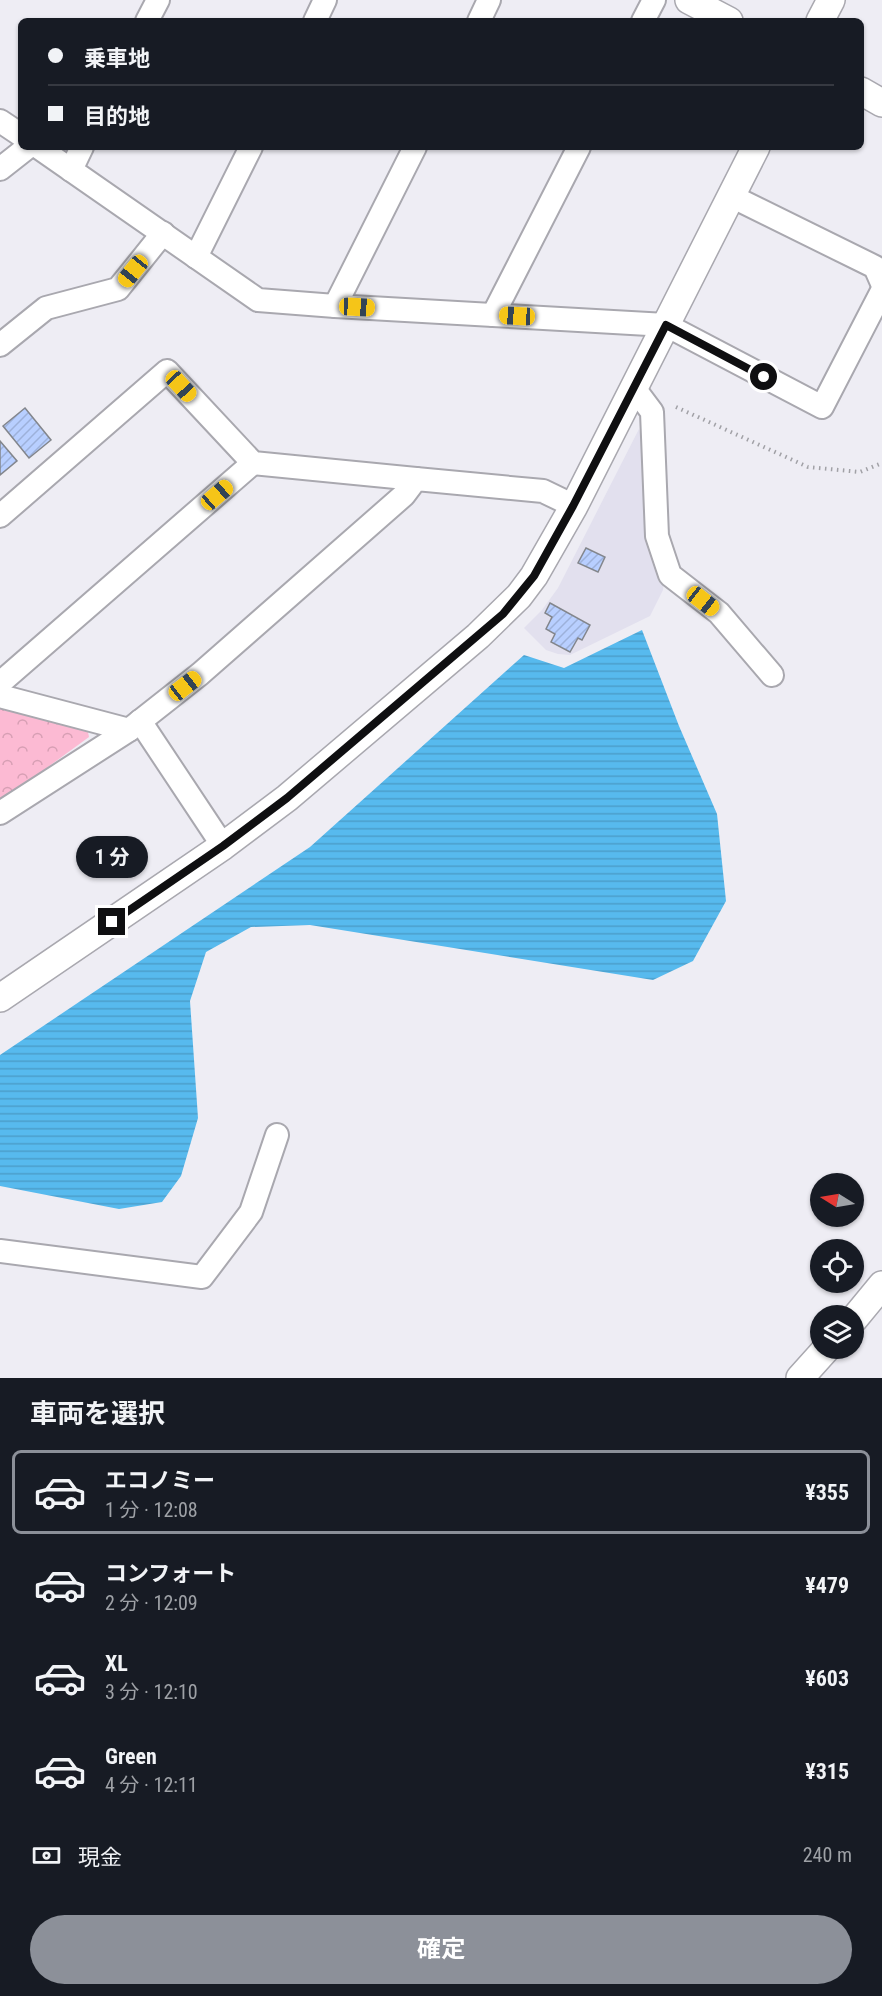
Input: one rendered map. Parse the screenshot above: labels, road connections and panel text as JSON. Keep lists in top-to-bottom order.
{
  "north": "left",
  "page": {
    "banner": ["乗車地", "目的地"],
    "bubble": "1 分",
    "heading": "車両を選択",
    "list": [
      {
        "name": "エコノミー",
        "note": "1 分 · 12:08",
        "value": "¥355"
      },
      {
        "name": "コンフォート",
        "note": "2 分 · 12:09",
        "value": "¥479"
      },
      {
        "name": "XL",
        "note": "3 分 · 12:10",
        "value": "¥603"
      },
      {
        "name": "Green",
        "note": "4 分 · 12:11",
        "value": "¥315"
      }
    ],
    "pay": ["現金", "240 m"],
    "buttons": "確定"
  }
}
